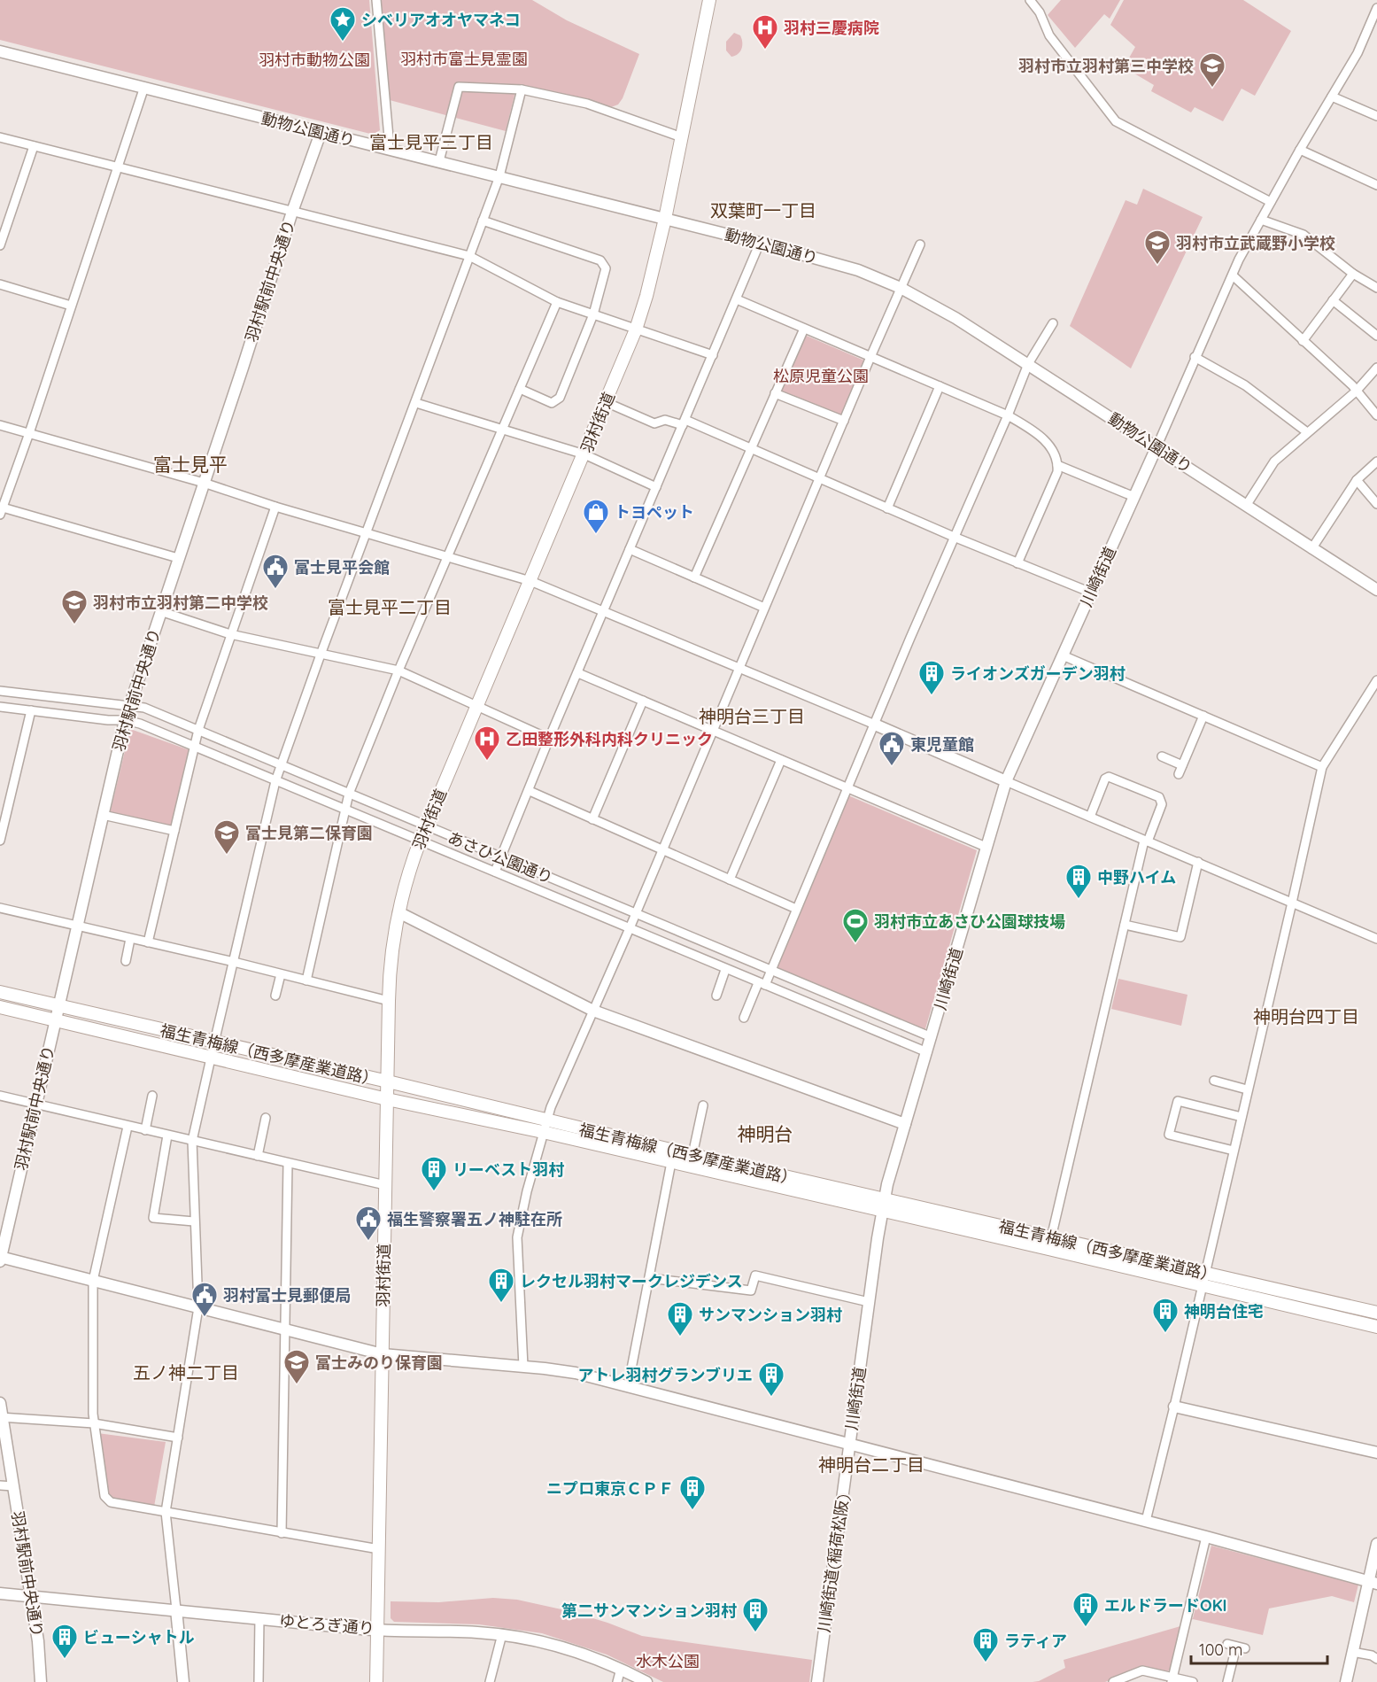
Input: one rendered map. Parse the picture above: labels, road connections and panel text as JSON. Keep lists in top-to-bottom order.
{
  "streets": {
    "main road": ["羽村街道", "福生青梅線（西多摩産業道路）"],
    "street": [
      "動物公園通り",
      "羽村駅前中央通り",
      "川崎街道",
      "あさひ公園通り",
      "川崎街道(稲荷松阪)",
      "ゆとろぎ通り"
    ]
  },
  "crossings": [
    ["動物公園通り", "羽村駅前中央通り"],
    ["動物公園通り", "羽村街道"],
    ["動物公園通り", "川崎街道"],
    ["羽村駅前中央通り", "あさひ公園通り"],
    ["羽村駅前中央通り", "福生青梅線（西多摩産業道路）"],
    ["羽村駅前中央通り", "ゆとろぎ通り"],
    ["羽村街道", "あさひ公園通り"],
    ["羽村街道", "福生青梅線（西多摩産業道路）"],
    ["羽村街道", "ゆとろぎ通り"],
    ["川崎街道", "あさひ公園通り"],
    ["川崎街道", "福生青梅線（西多摩産業道路）"],
    ["川崎街道", "川崎街道(稲荷松阪)"]
  ],
  "districts": [
    "富士見平三丁目",
    "双葉町一丁目",
    "富士見平",
    "富士見平二丁目",
    "神明台三丁目",
    "神明台四丁目",
    "神明台",
    "五ノ神二丁目",
    "神明台二丁目"
  ],
  "parks": [
    "羽村市富士見霊園",
    "羽村市動物公園",
    "松原児童公園",
    "水木公園"
  ],
  "places": {
    "place": ["シベリアオオヤマネコ"],
    "hospital": ["羽村三慶病院", "乙田整形外科内科クリニック"],
    "school or university": [
      "羽村市立羽村第三中学校",
      "羽村市立武蔵野小学校",
      "羽村市立羽村第二中学校",
      "富士見第二保育園",
      "富士みのり保育園"
    ],
    "shop": ["トヨペット"],
    "public building": [
      "富士見平会館",
      "東児童館",
      "福生警察署五ノ神駐在所",
      "羽村富士見郵便局"
    ],
    "building": [
      "ライオンズガーデン羽村",
      "中野ハイム",
      "リーベスト羽村",
      "レクセル羽村マークレジデンス",
      "神明台住宅",
      "サンマンション羽村",
      "アトレ羽村グランブリエ",
      "ニプロ東京ＣＰＦ",
      "エルドラードOKI",
      "第二サンマンション羽村",
      "ビューシャトル",
      "ラティア"
    ],
    "sports": ["羽村市立あさひ公園球技場"]
  },
  "scale_bar": "100 m"
}
